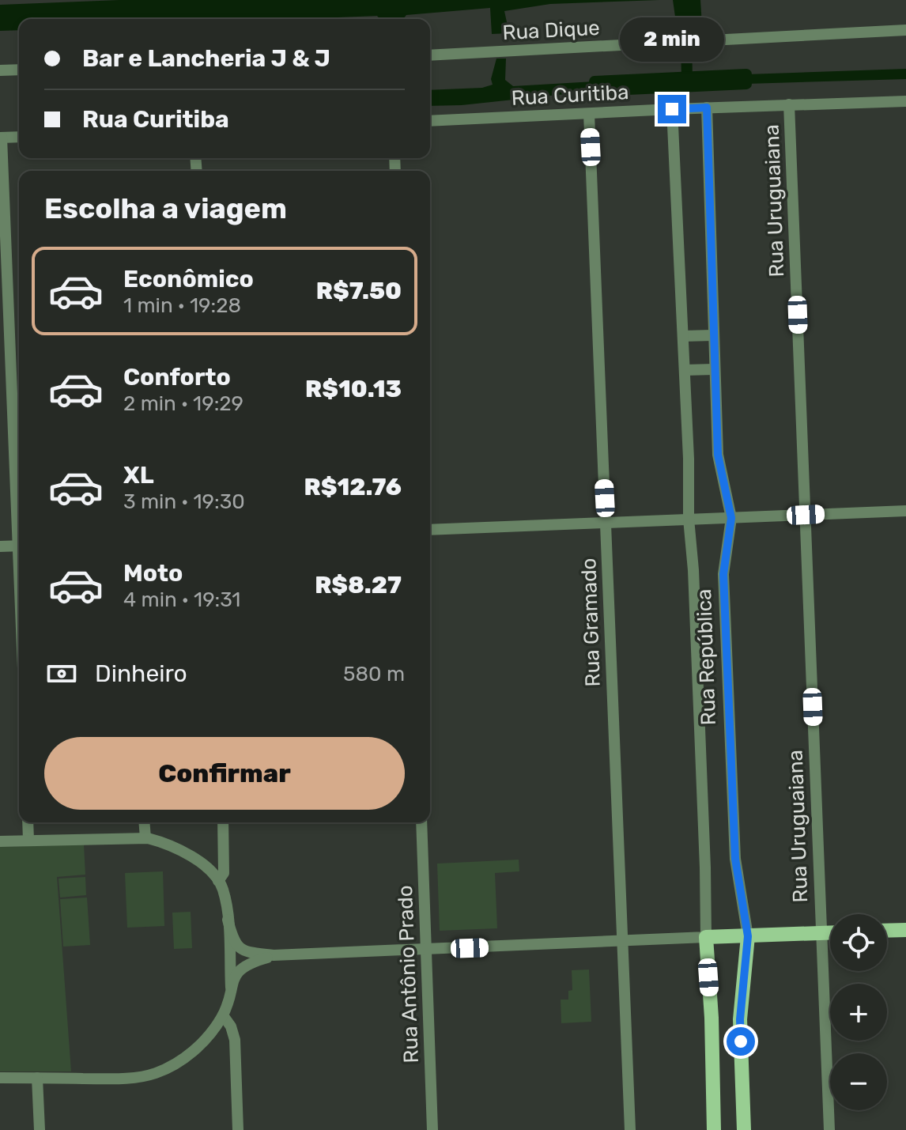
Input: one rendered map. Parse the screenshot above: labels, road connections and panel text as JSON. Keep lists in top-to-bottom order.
{
  "streets": {
    "main road": ["Rua República"],
    "street": [
      "Rua Dique",
      "Rua Curitiba",
      "Rua Uruguaiana",
      "Rua Gramado",
      "Rua Antônio Prado"
    ]
  },
  "crossings": [
    ["Rua Curitiba", "Rua Uruguaiana"],
    ["Rua Curitiba", "Rua Gramado"],
    ["Rua Curitiba", "Rua República"]
  ],
  "page": {
    "bubble": "2 min",
    "banner": ["Bar e Lancheria J & J", "Rua Curitiba"],
    "heading": "Escolha a viagem",
    "list": [
      {
        "name": "Econômico",
        "note": "1 min · 19:28",
        "value": "R$7.50"
      },
      {
        "name": "Conforto",
        "note": "2 min · 19:29",
        "value": "R$10.13"
      },
      {
        "name": "XL",
        "note": "3 min · 19:30",
        "value": "R$12.76"
      },
      {
        "name": "Moto",
        "note": "4 min · 19:31",
        "value": "R$8.27"
      }
    ],
    "pay": ["Dinheiro", "580 m"],
    "buttons": "Confirmar",
    "map_buttons": ["+", "−"]
  }
}
